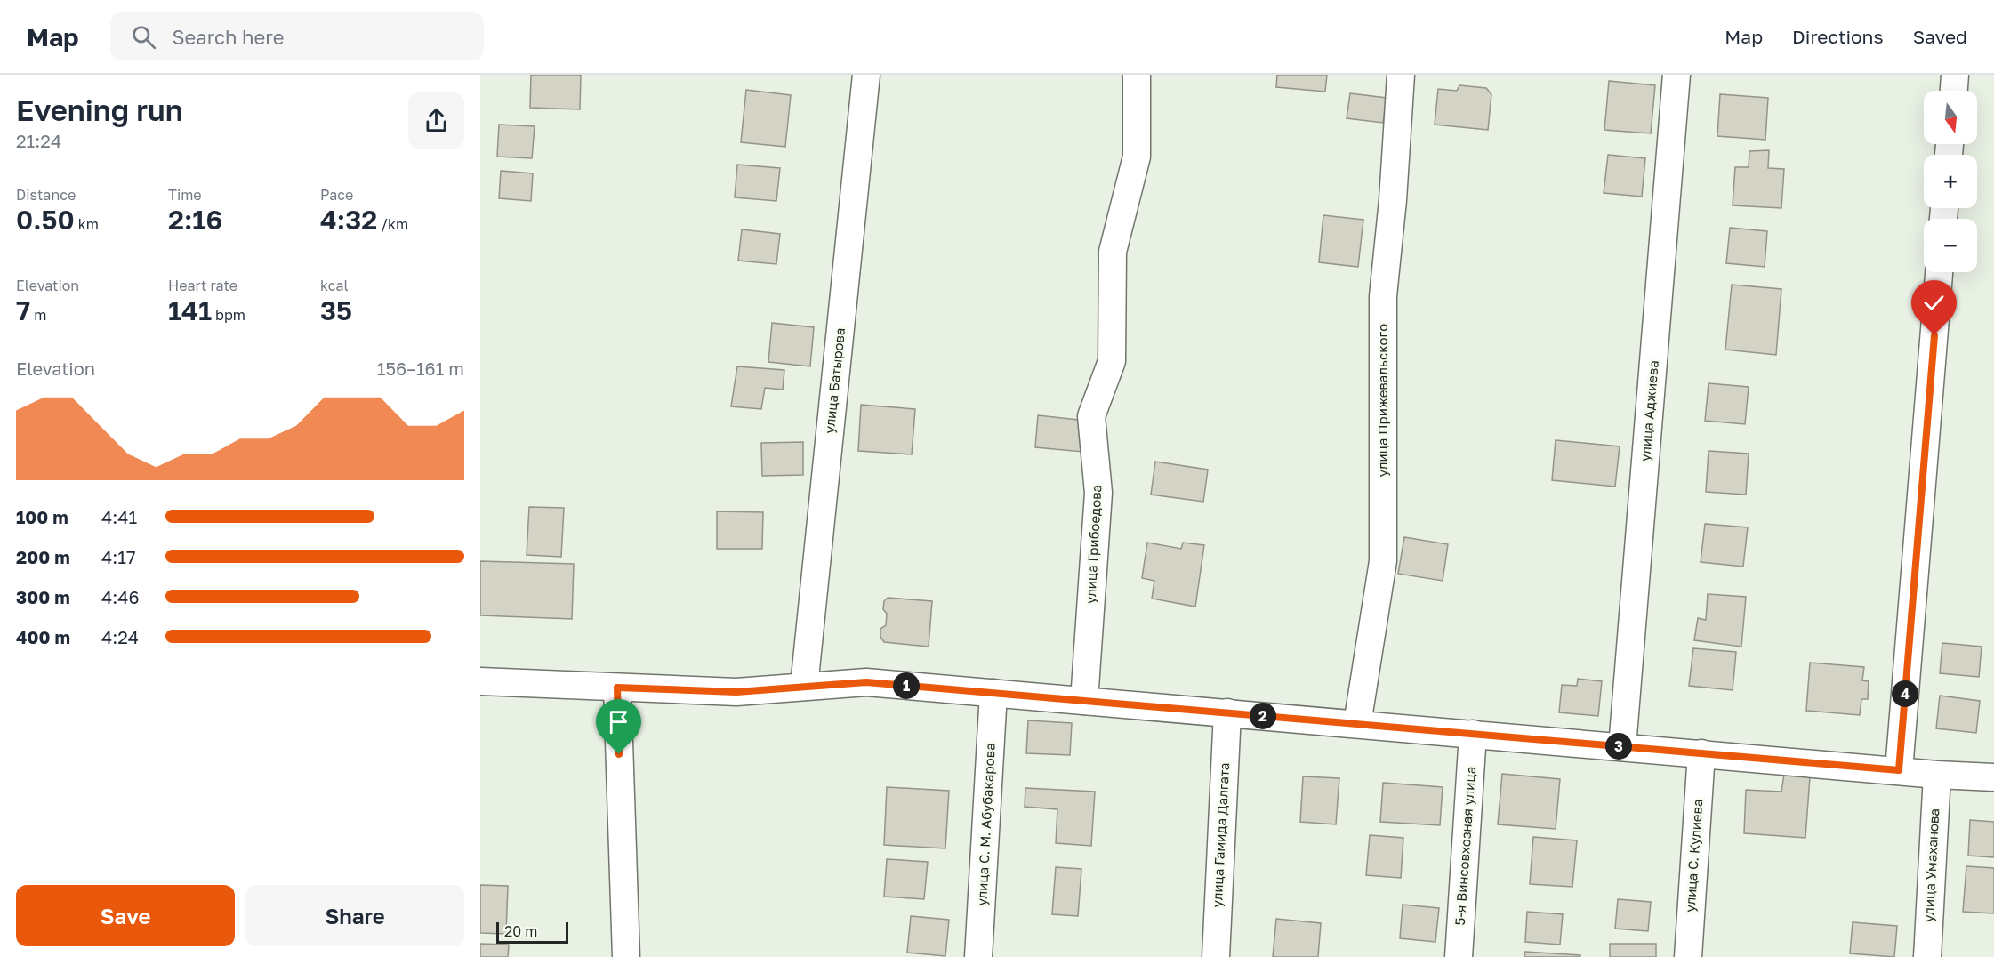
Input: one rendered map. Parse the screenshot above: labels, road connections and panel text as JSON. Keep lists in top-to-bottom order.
{
  "streets": {
    "street": [
      "улица Батырова",
      "улица Прижевальского",
      "улица Аджиева",
      "улица Грибоедова",
      "улица С. М. Абубакарова",
      "улица Гамида Далгата",
      "5-я Винсовхозная улица",
      "улица С. Кулиева",
      "улица Умаханова"
    ]
  },
  "scale_bar": "20 m",
  "north": "bottom",
  "page": {
    "header": "Map",
    "search": "Search here",
    "nav": ["Map", "Directions", "Saved"],
    "heading": ["Evening run", "21:24"],
    "map_buttons": ["+", "−"],
    "stats": [
      ["Distance", "0.50 km"],
      ["Time", "2:16"],
      ["Pace", "4:32 /km"],
      ["Elevation", "7 m"],
      ["Heart rate", "141 bpm"],
      ["kcal", "35"]
    ],
    "chart": ["Elevation", "156–161 m"],
    "list": [
      {
        "name": "100 m",
        "note": "4:41"
      },
      {
        "name": "200 m",
        "note": "4:17"
      },
      {
        "name": "300 m",
        "note": "4:46"
      },
      {
        "name": "400 m",
        "note": "4:24"
      }
    ],
    "pins": [
      "1",
      "4",
      "2",
      "3"
    ],
    "buttons": ["Save", "Share"],
    "scale": "20 m"
  }
}
